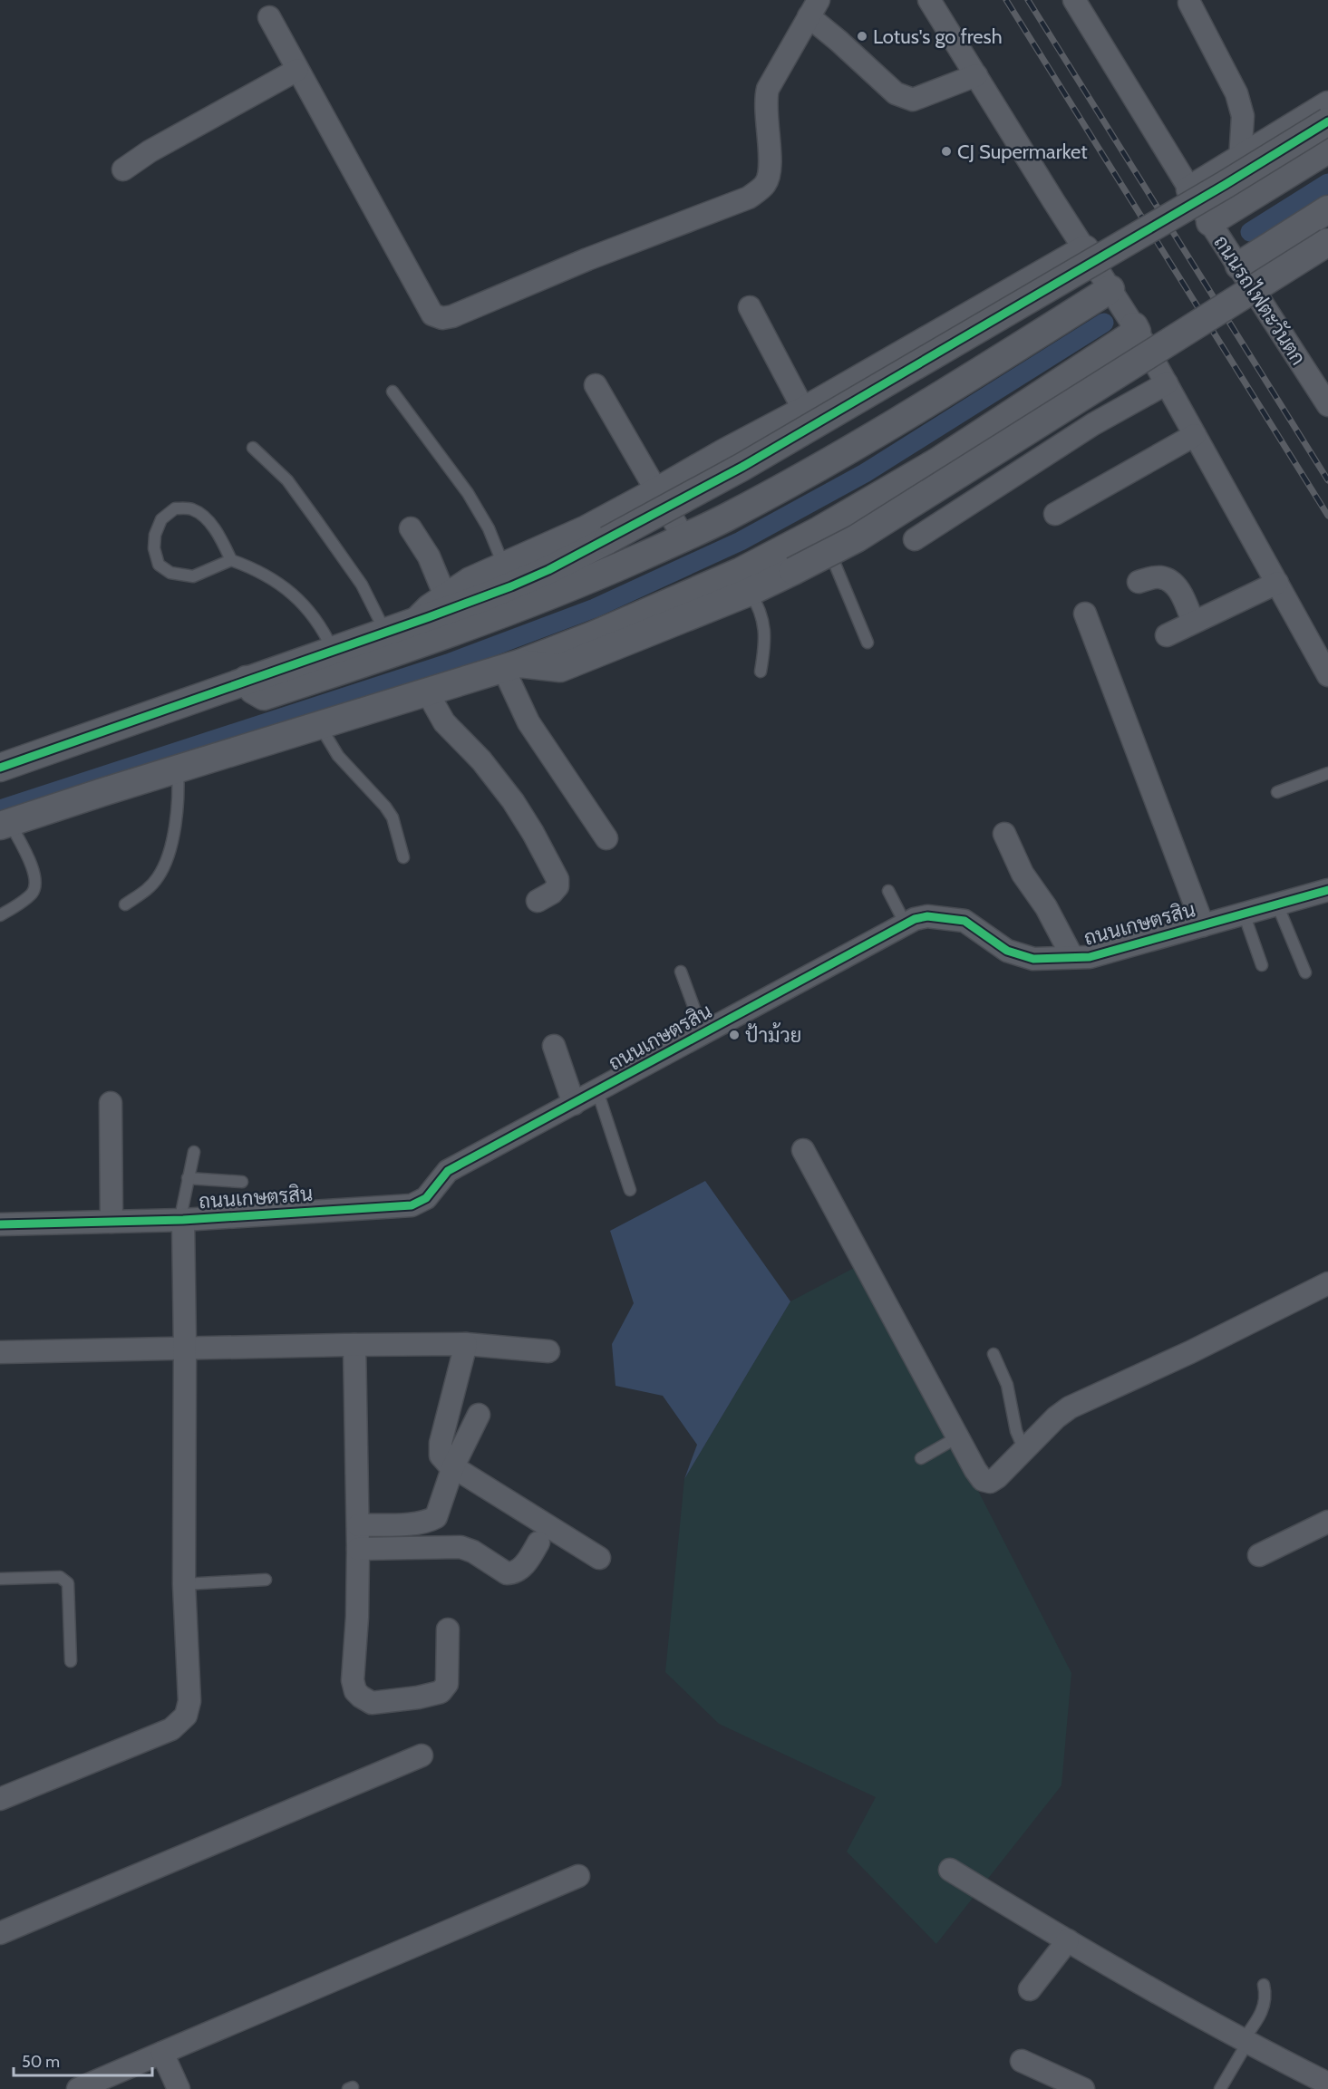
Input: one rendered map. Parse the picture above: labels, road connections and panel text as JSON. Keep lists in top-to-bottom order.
{
  "streets": {
    "street": ["ถนนรถไฟตะวันตก", "ถนนเกษตรสิน"]
  },
  "places": ["Lotus's go fresh", "CJ Supermarket", "ป้าม้วย"],
  "scale_bar": "50 m"
}
